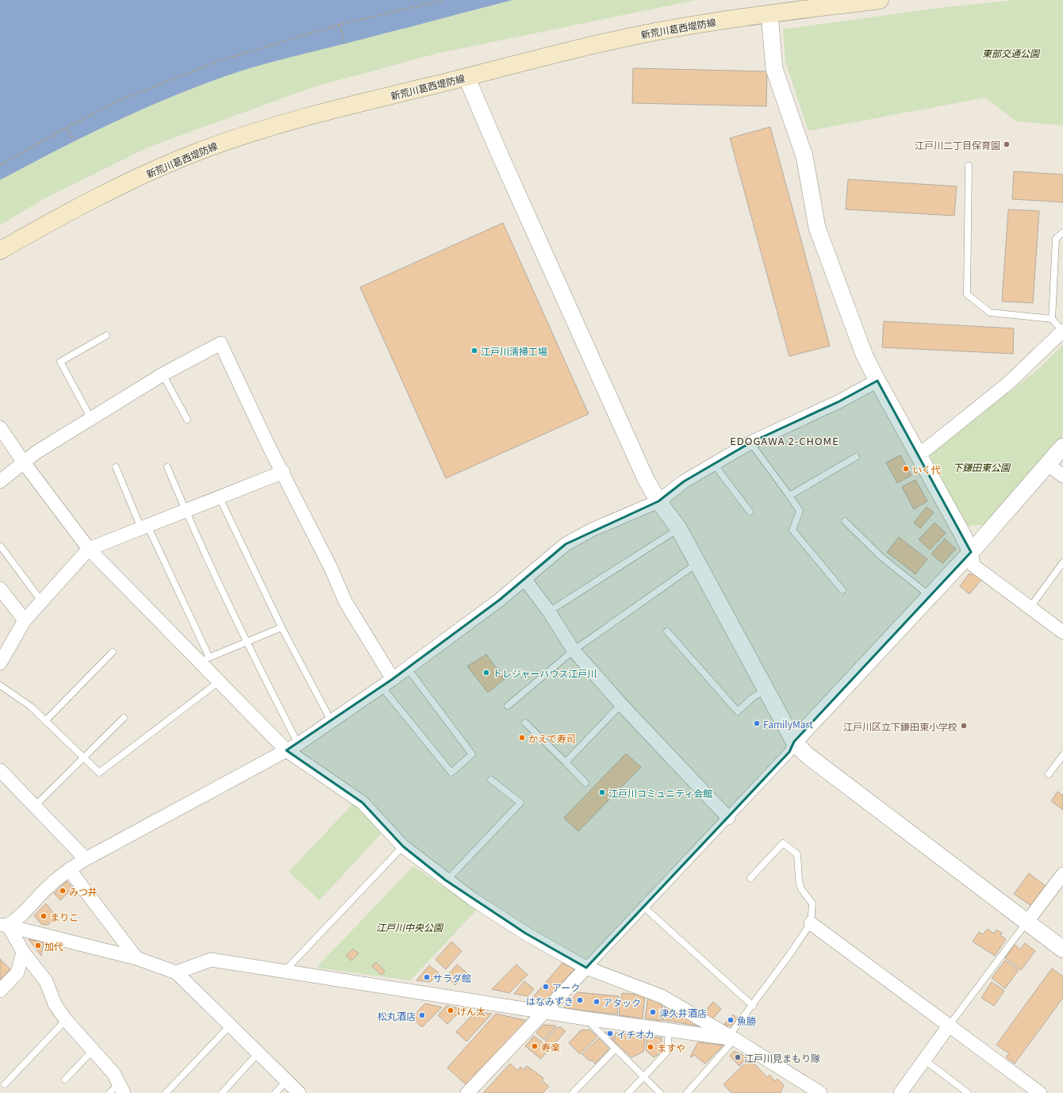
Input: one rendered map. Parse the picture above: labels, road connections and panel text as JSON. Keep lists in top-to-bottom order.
{
  "streets": {
    "main road": ["新荒川葛西堤防線"]
  },
  "districts": ["EDOGAWA 2-CHOME"],
  "parks": ["東部交通公園", "下鎌田東公園", "江戸川中央公園"],
  "places": [
    "江戸川二丁目保育園",
    "江戸川清掃工場",
    "いく代",
    "トレジャーハウス江戸川",
    "FamilyMart",
    "江戸川区立下鎌田東小学校",
    "かえで寿司",
    "江戸川コミュニティ会館",
    "みつ井",
    "まりこ",
    "加代",
    "サラダ館",
    "アーク",
    "はなみずき",
    "アタック",
    "げん太",
    "津久井酒店",
    "松丸酒店",
    "魚勝",
    "イチオカ",
    "寿楽",
    "ますや",
    "江戸川見まもり隊"
  ]
}
